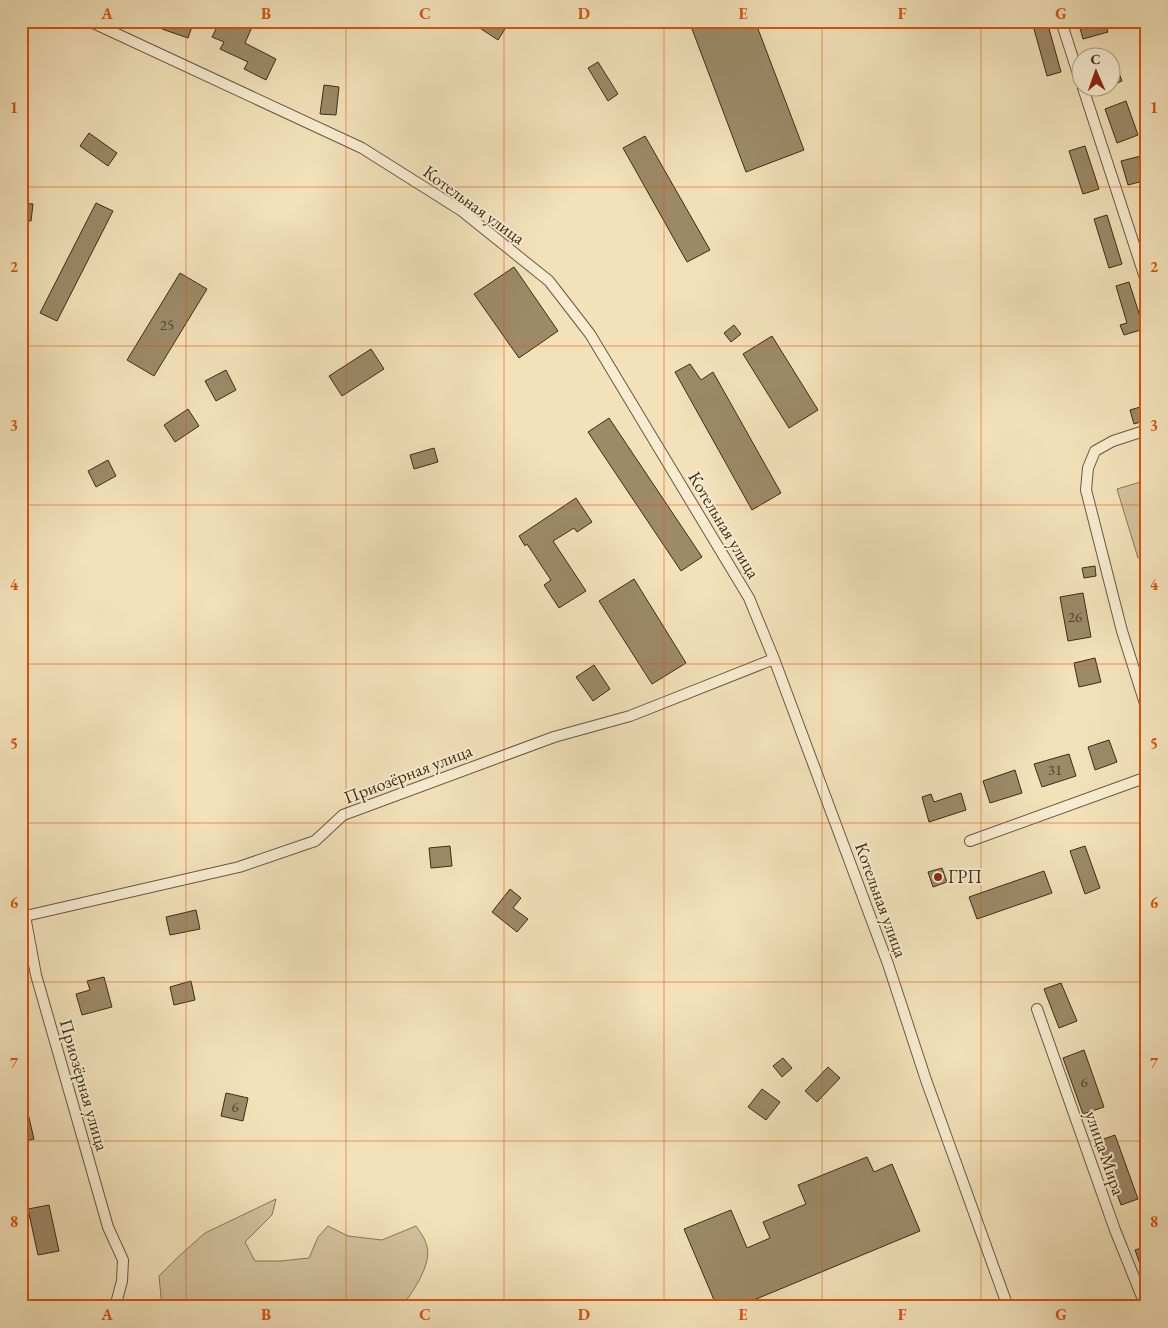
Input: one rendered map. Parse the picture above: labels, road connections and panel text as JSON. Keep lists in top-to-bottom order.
{
  "streets": {
    "street": ["Котельная улица", "Приозёрная улица", "улица Мира"]
  },
  "crossings": [
    ["Котельная улица", "Приозёрная улица"]
  ],
  "places": ["ГРП"],
  "house_numbers": [
    "25",
    "26",
    "31",
    "6",
    "6"
  ],
  "north": "top",
  "grid": {
    "columns": [
      "A",
      "B",
      "C",
      "D",
      "E",
      "F",
      "G"
    ],
    "rows": [
      "1",
      "2",
      "3",
      "4",
      "5",
      "6",
      "7",
      "8"
    ]
  }
}
